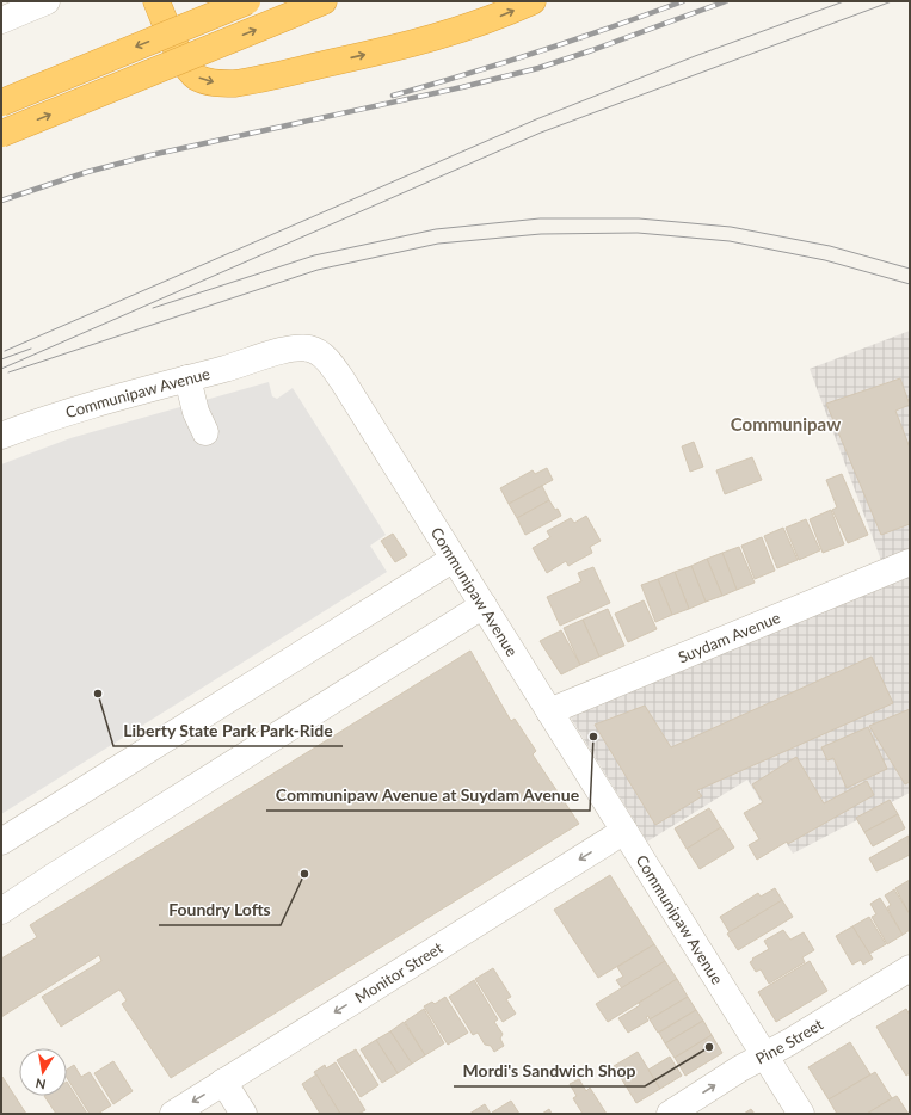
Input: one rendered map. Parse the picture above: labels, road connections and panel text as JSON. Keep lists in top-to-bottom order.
{
  "streets": {
    "street": [
      "Communipaw Avenue",
      "Suydam Avenue",
      "Monitor Street",
      "Pine Street"
    ]
  },
  "crossings": [
    ["Communipaw Avenue", "Suydam Avenue"],
    ["Communipaw Avenue", "Monitor Street"],
    ["Communipaw Avenue", "Pine Street"]
  ],
  "one_way": ["Monitor Street", "Pine Street"],
  "districts": ["Communipaw"],
  "places": [
    "Liberty State Park Park-Ride",
    "Communipaw Avenue at Suydam Avenue",
    "Foundry Lofts",
    "Mordi's Sandwich Shop"
  ],
  "north": "bottom"
}
